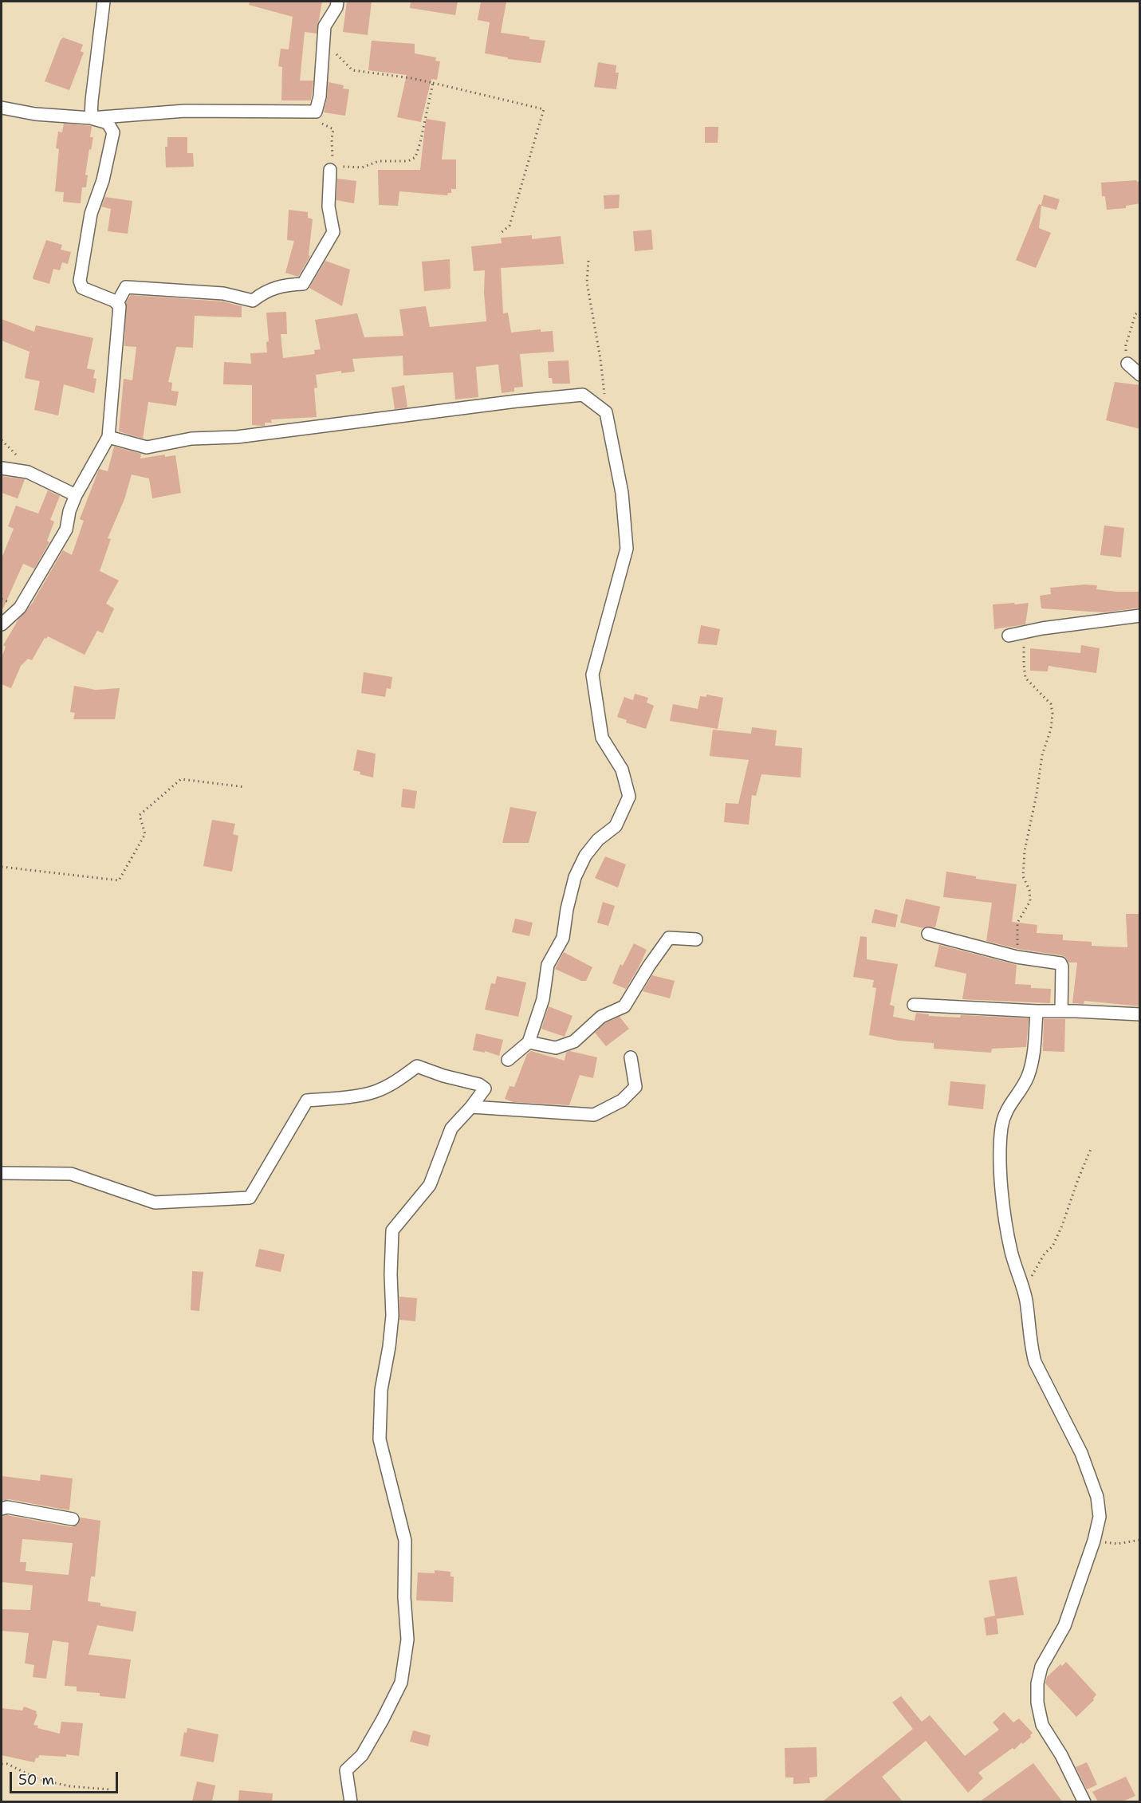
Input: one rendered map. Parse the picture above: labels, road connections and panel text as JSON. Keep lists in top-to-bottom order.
{
  "scale_bar": "50 m"
}
